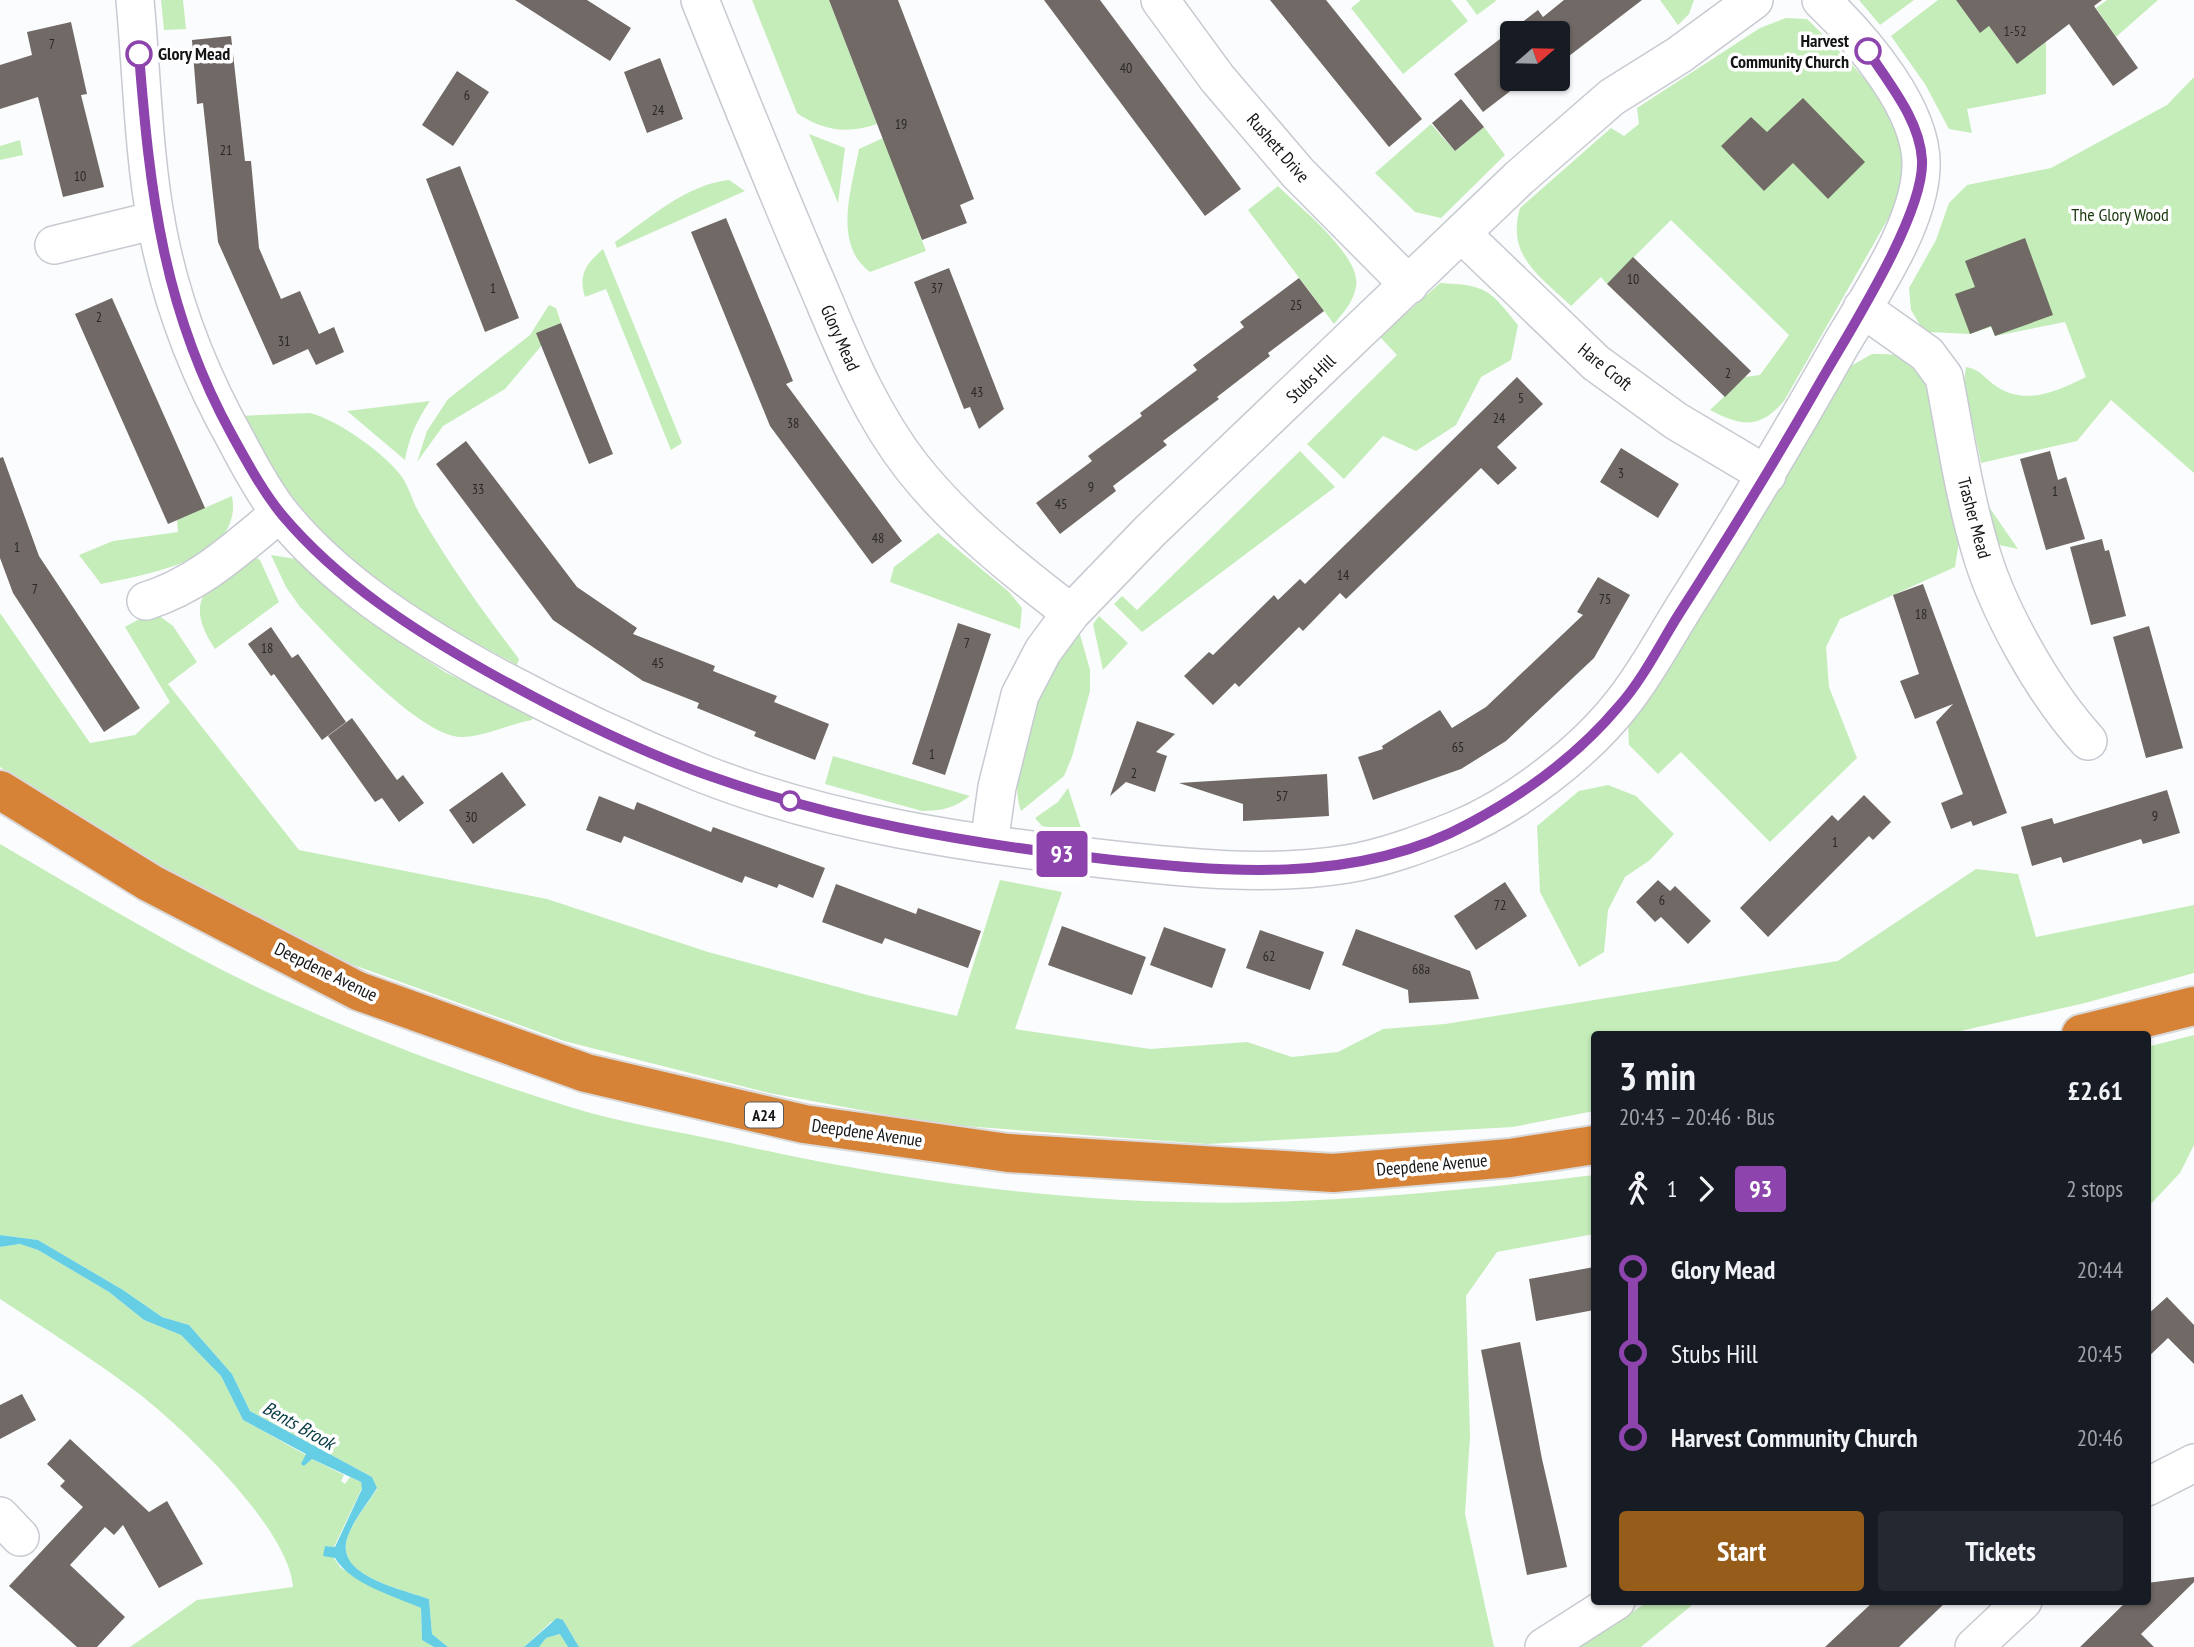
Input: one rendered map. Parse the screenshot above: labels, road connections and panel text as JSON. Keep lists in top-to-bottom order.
{
  "streets": {
    "highway": ["Deepdene Avenue", "A24"],
    "street": [
      "Rushett Drive",
      "Glory Mead",
      "Hare Croft",
      "Stubs Hill",
      "Trasher Mead"
    ]
  },
  "crossings": [
    ["Rushett Drive", "Stubs Hill"],
    ["Glory Mead", "Stubs Hill"],
    ["Hare Croft", "Stubs Hill"]
  ],
  "water": ["Bents Brook"],
  "parks": ["The Glory Wood"],
  "places": ["Harvest Community Church", "Glory Mead"],
  "lines": ["bus line 93"],
  "house_numbers": [
    "1-52",
    "7",
    "40",
    "6",
    "24",
    "19",
    "21",
    "10",
    "10",
    "1",
    "37",
    "25",
    "2",
    "31",
    "2",
    "43",
    "5",
    "24",
    "38",
    "3",
    "9",
    "33",
    "1",
    "45",
    "48",
    "1",
    "14",
    "7",
    "75",
    "18",
    "7",
    "18",
    "45",
    "65",
    "1",
    "2",
    "57",
    "9",
    "30",
    "1",
    "6",
    "72",
    "62",
    "68a"
  ],
  "north": "right",
  "page": {
    "on_map": "93",
    "heading": ["3 min", "20:43 – 20:46 · Bus", "£2.61"],
    "legs": ["1", "93", "2 stops"],
    "list": [
      {
        "name": "Glory Mead",
        "value": "20:44"
      },
      {
        "name": "Stubs Hill",
        "value": "20:45"
      },
      {
        "name": "Harvest Community Church",
        "value": "20:46"
      }
    ],
    "buttons": ["Start", "Tickets"]
  }
}
